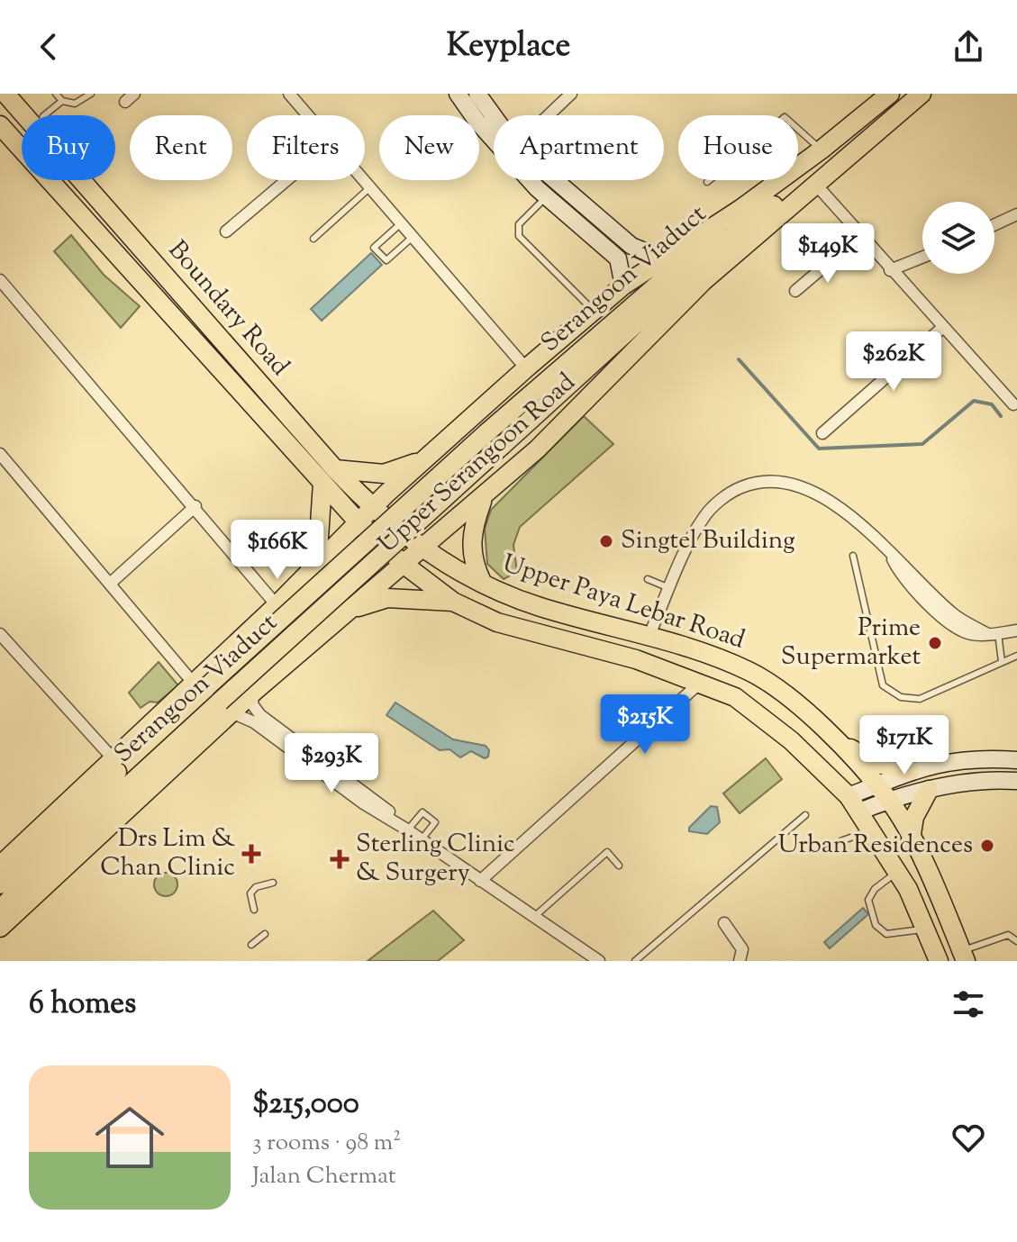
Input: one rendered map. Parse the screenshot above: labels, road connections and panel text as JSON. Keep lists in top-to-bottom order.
{
  "streets": {
    "main road": [
      "Serangoon Viaduct",
      "Boundary Road",
      "Upper Serangoon Road",
      "Upper Paya Lebar Road"
    ]
  },
  "crossings": [
    ["Serangoon Viaduct", "Upper Serangoon Road"],
    ["Boundary Road", "Upper Serangoon Road"],
    ["Boundary Road", "Upper Paya Lebar Road"],
    ["Upper Serangoon Road", "Upper Paya Lebar Road"]
  ],
  "places": {
    "other": ["Singtel Building", "Prime Supermarket", "Urban Residences"],
    "health": ["Drs Lim & Chan Clinic", "Sterling Clinic & Surgery"]
  },
  "page": {
    "header": "Keyplace",
    "chip": [
      "Buy",
      "Rent",
      "Filters",
      "New",
      "Apartment",
      "House"
    ],
    "price": [
      "$149K",
      "$262K",
      "$166K",
      "$215K",
      "$171K",
      "$293K"
    ],
    "heading": "6 homes",
    "list": [
      {
        "name": "$215,000",
        "note": "3 rooms · 98 m² · Jalan Chermat"
      }
    ]
  }
}
